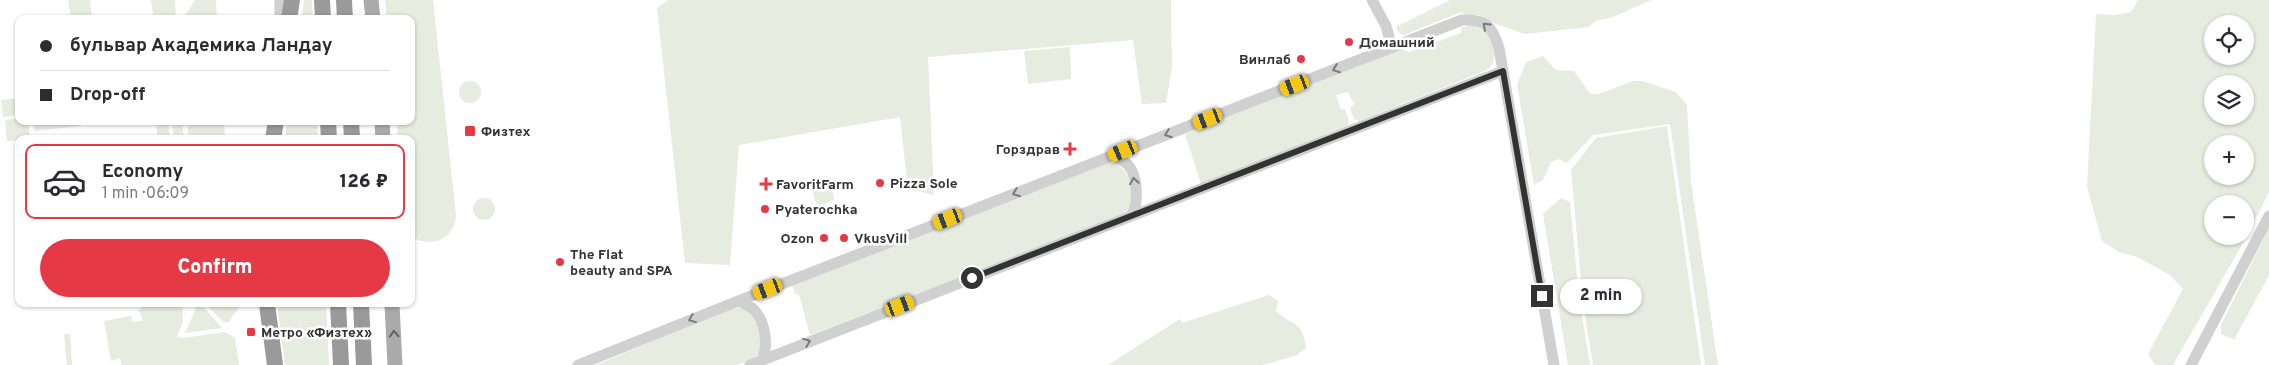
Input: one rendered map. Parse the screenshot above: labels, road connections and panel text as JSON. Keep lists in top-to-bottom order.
{
  "places": {
    "other": [
      "Домашний",
      "Винлаб",
      "Pizza Sole",
      "Pyaterochka",
      "Ozon",
      "VkusVill",
      "The Flat beauty and SPA"
    ],
    "transit": ["Физтех", "Метро «Физтех»"],
    "health": ["Горздрав", "FavoritFarm"]
  },
  "page": {
    "map_buttons": ["+", "−"],
    "banner": ["бульвар Академика Ландау", "Drop-off"],
    "list": [
      {
        "name": "Economy",
        "note": "1 min · 06:09",
        "value": "126 ₽"
      }
    ],
    "buttons": "Confirm",
    "bubble": "2 min"
  }
}
